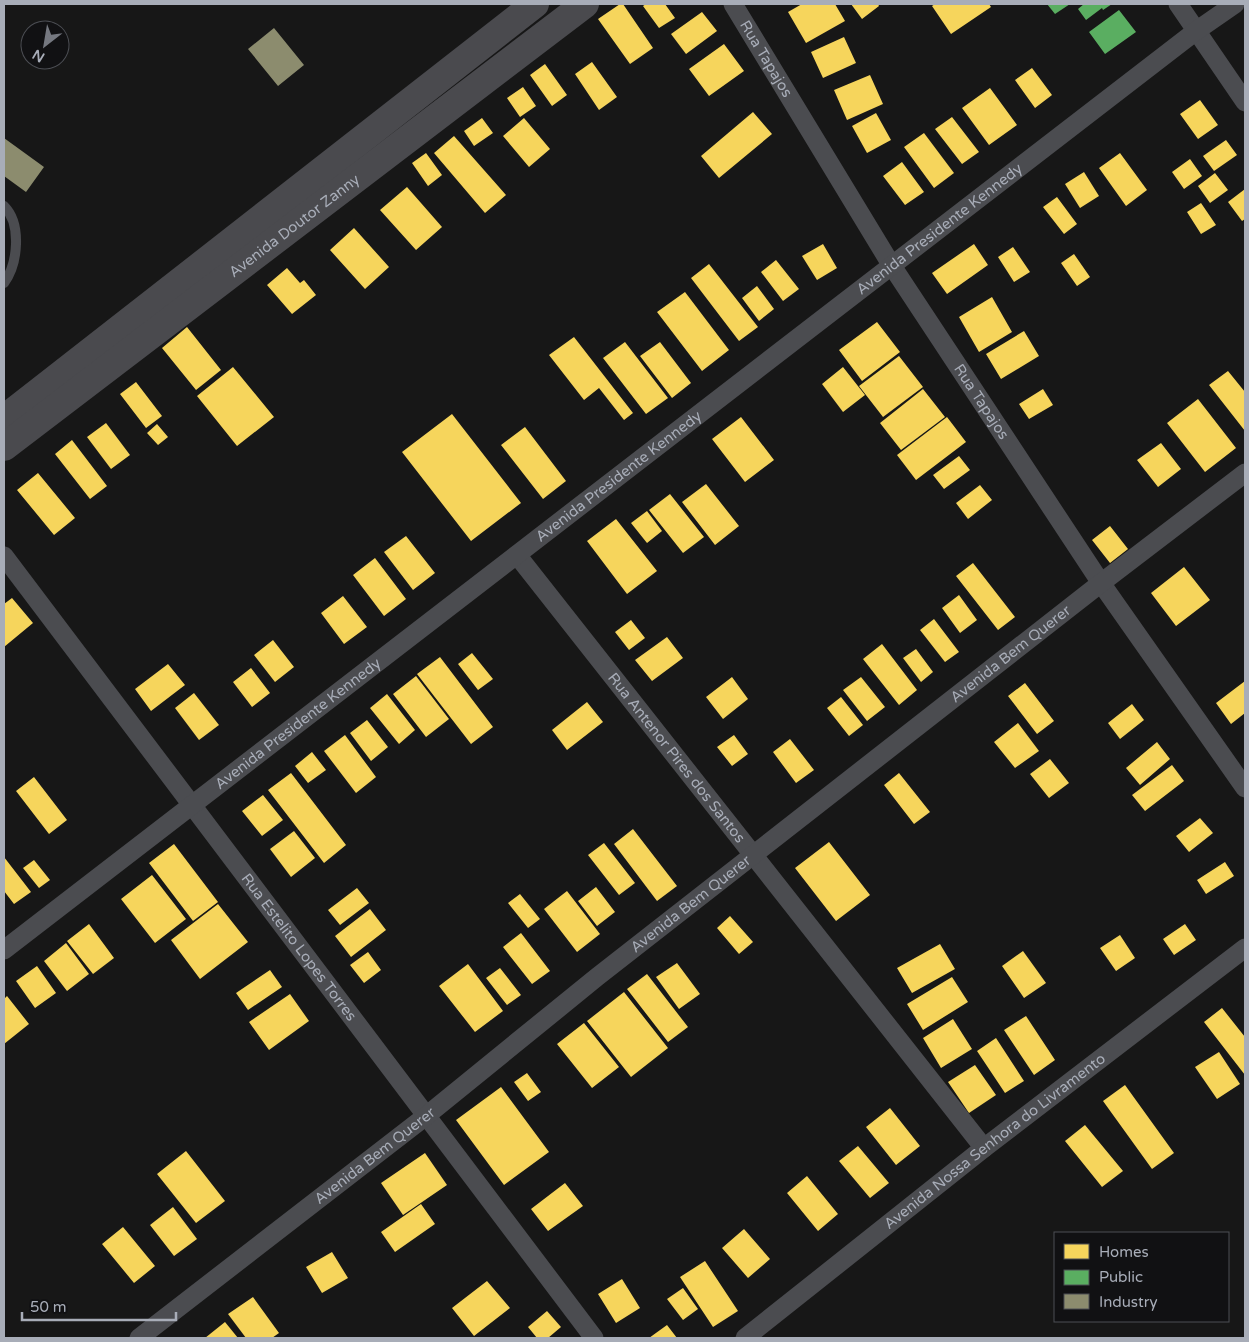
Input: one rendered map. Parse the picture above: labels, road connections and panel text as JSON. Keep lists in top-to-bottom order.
{
  "streets": {
    "street": [
      "Rua Tapajos",
      "Avenida Doutor Zanny",
      "Avenida Presidente Kennedy",
      "Avenida Bem Querer",
      "Rua Antenor Pires dos Santos",
      "Rua Estelito Lopes Torres",
      "Avenida Nossa Senhora do Livramento"
    ]
  },
  "crossings": [
    ["Rua Tapajos", "Avenida Presidente Kennedy"],
    ["Rua Tapajos", "Avenida Bem Querer"],
    ["Avenida Presidente Kennedy", "Rua Antenor Pires dos Santos"],
    ["Avenida Presidente Kennedy", "Rua Estelito Lopes Torres"],
    ["Avenida Bem Querer", "Rua Antenor Pires dos Santos"],
    ["Avenida Bem Querer", "Rua Estelito Lopes Torres"],
    ["Rua Antenor Pires dos Santos", "Avenida Nossa Senhora do Livramento"]
  ],
  "legend": ["Homes", "Public", "Industry"],
  "scale_bar": "50 m",
  "north": "bottom left"
}
